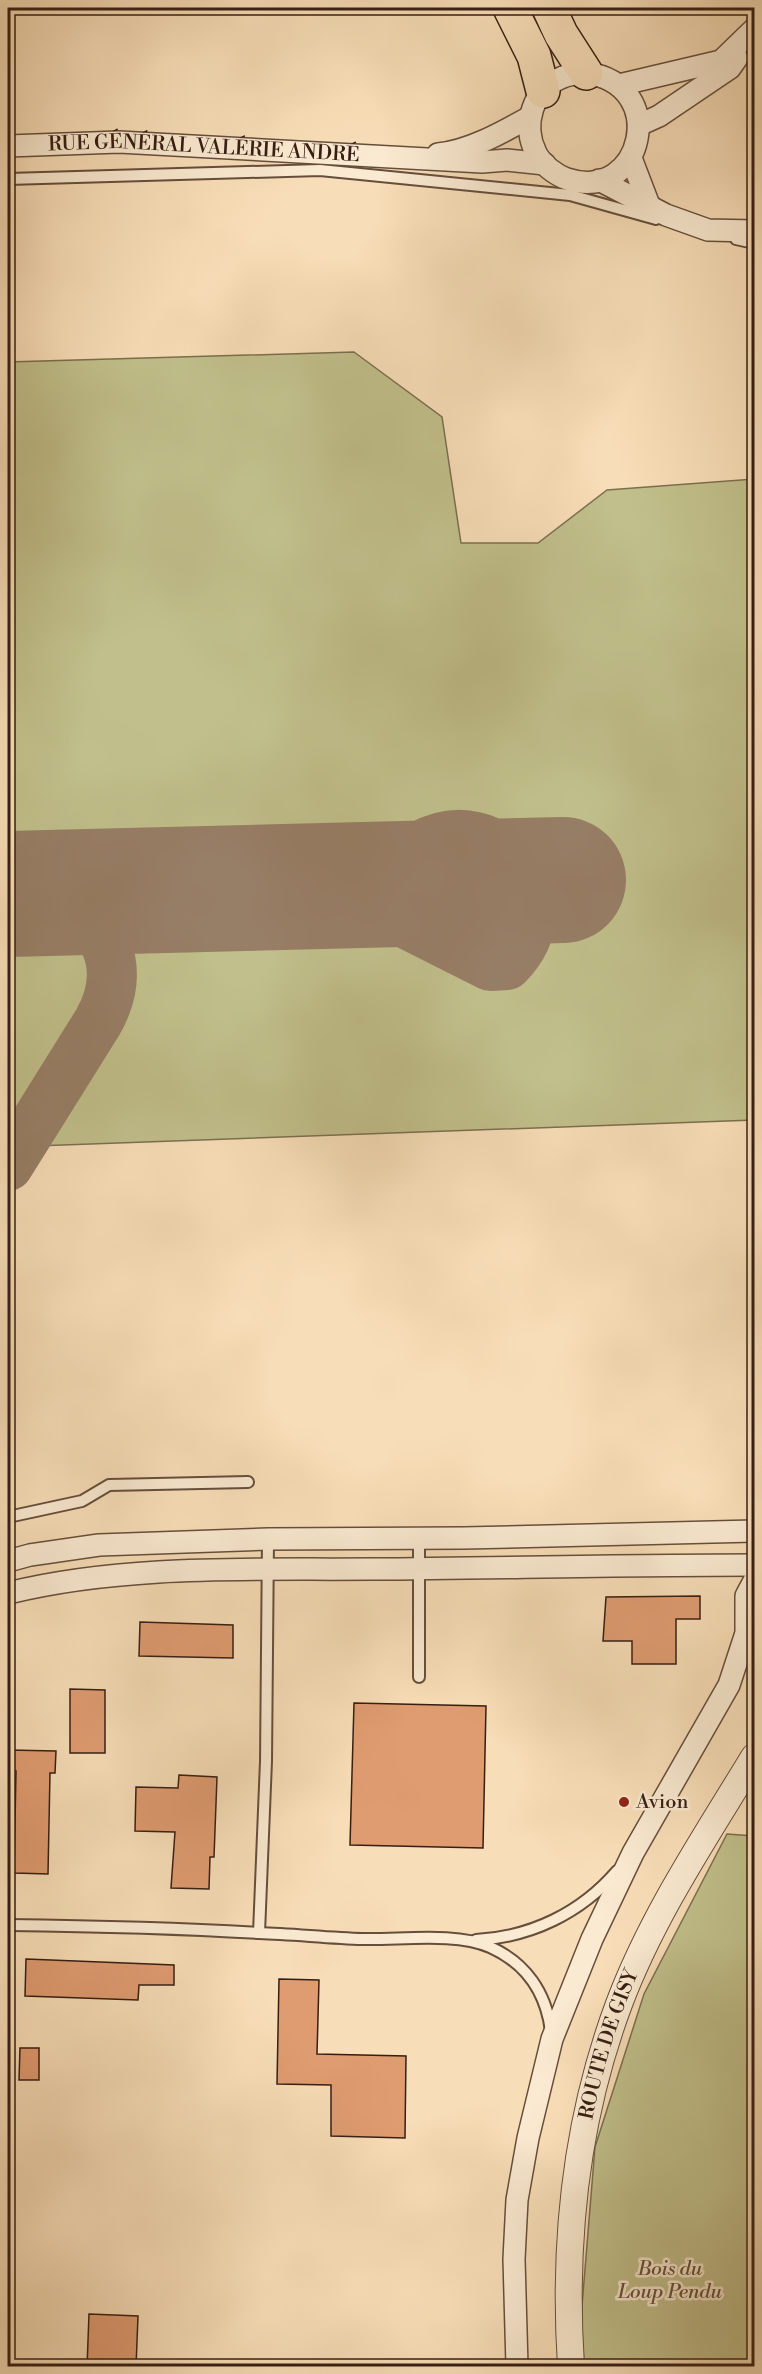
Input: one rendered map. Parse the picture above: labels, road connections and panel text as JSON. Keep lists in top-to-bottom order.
{
  "streets": {
    "street": ["RUE GÉNÉRAL VALÉRIE ANDRÉ", "ROUTE DE GISY"]
  },
  "parks": ["Bois du Loup Pendu"],
  "places": ["Avion"]
}
